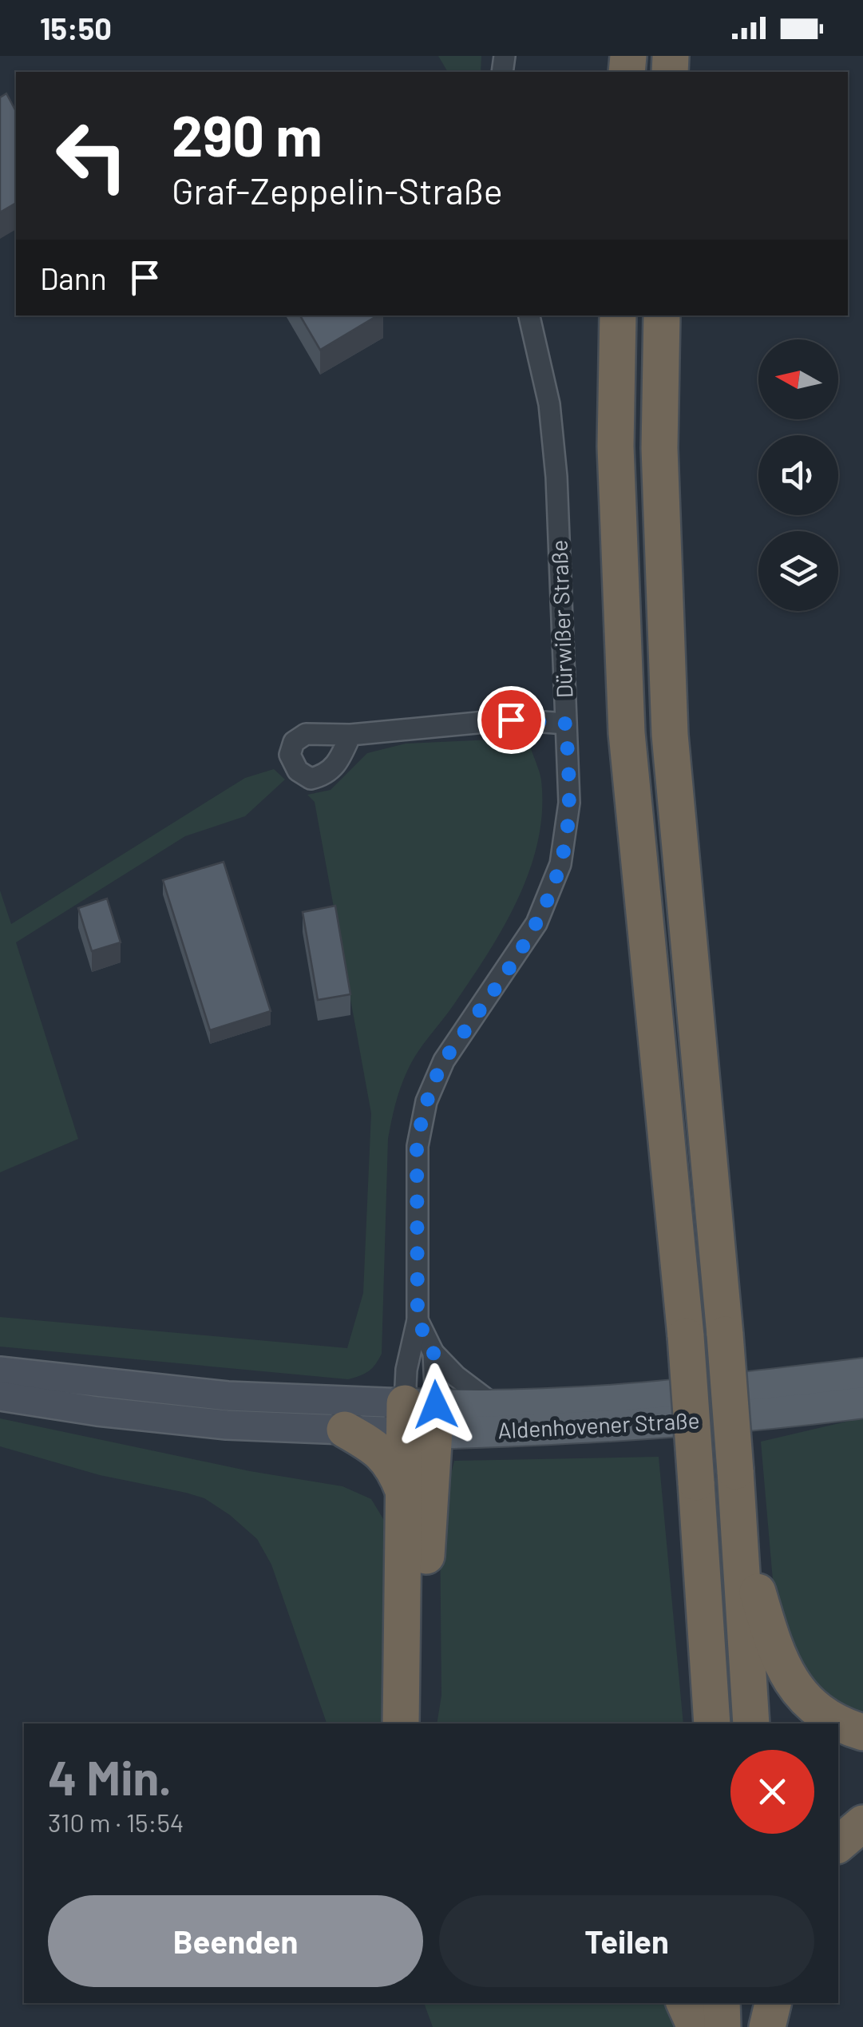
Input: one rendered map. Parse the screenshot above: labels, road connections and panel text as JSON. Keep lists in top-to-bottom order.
{
  "streets": {
    "main road": ["Aldenhovener Straße"],
    "street": ["Dürwißer Straße"]
  },
  "crossings": [
    ["Dürwißer Straße", "Aldenhovener Straße"]
  ],
  "north": "left",
  "page": {
    "status": "15:50",
    "turn": ["290 m", "Graf-Zeppelin-Straße"],
    "then": "Dann",
    "heading": ["4 Min.", "310 m · 15:54"],
    "buttons": ["Beenden", "Teilen"]
  }
}
